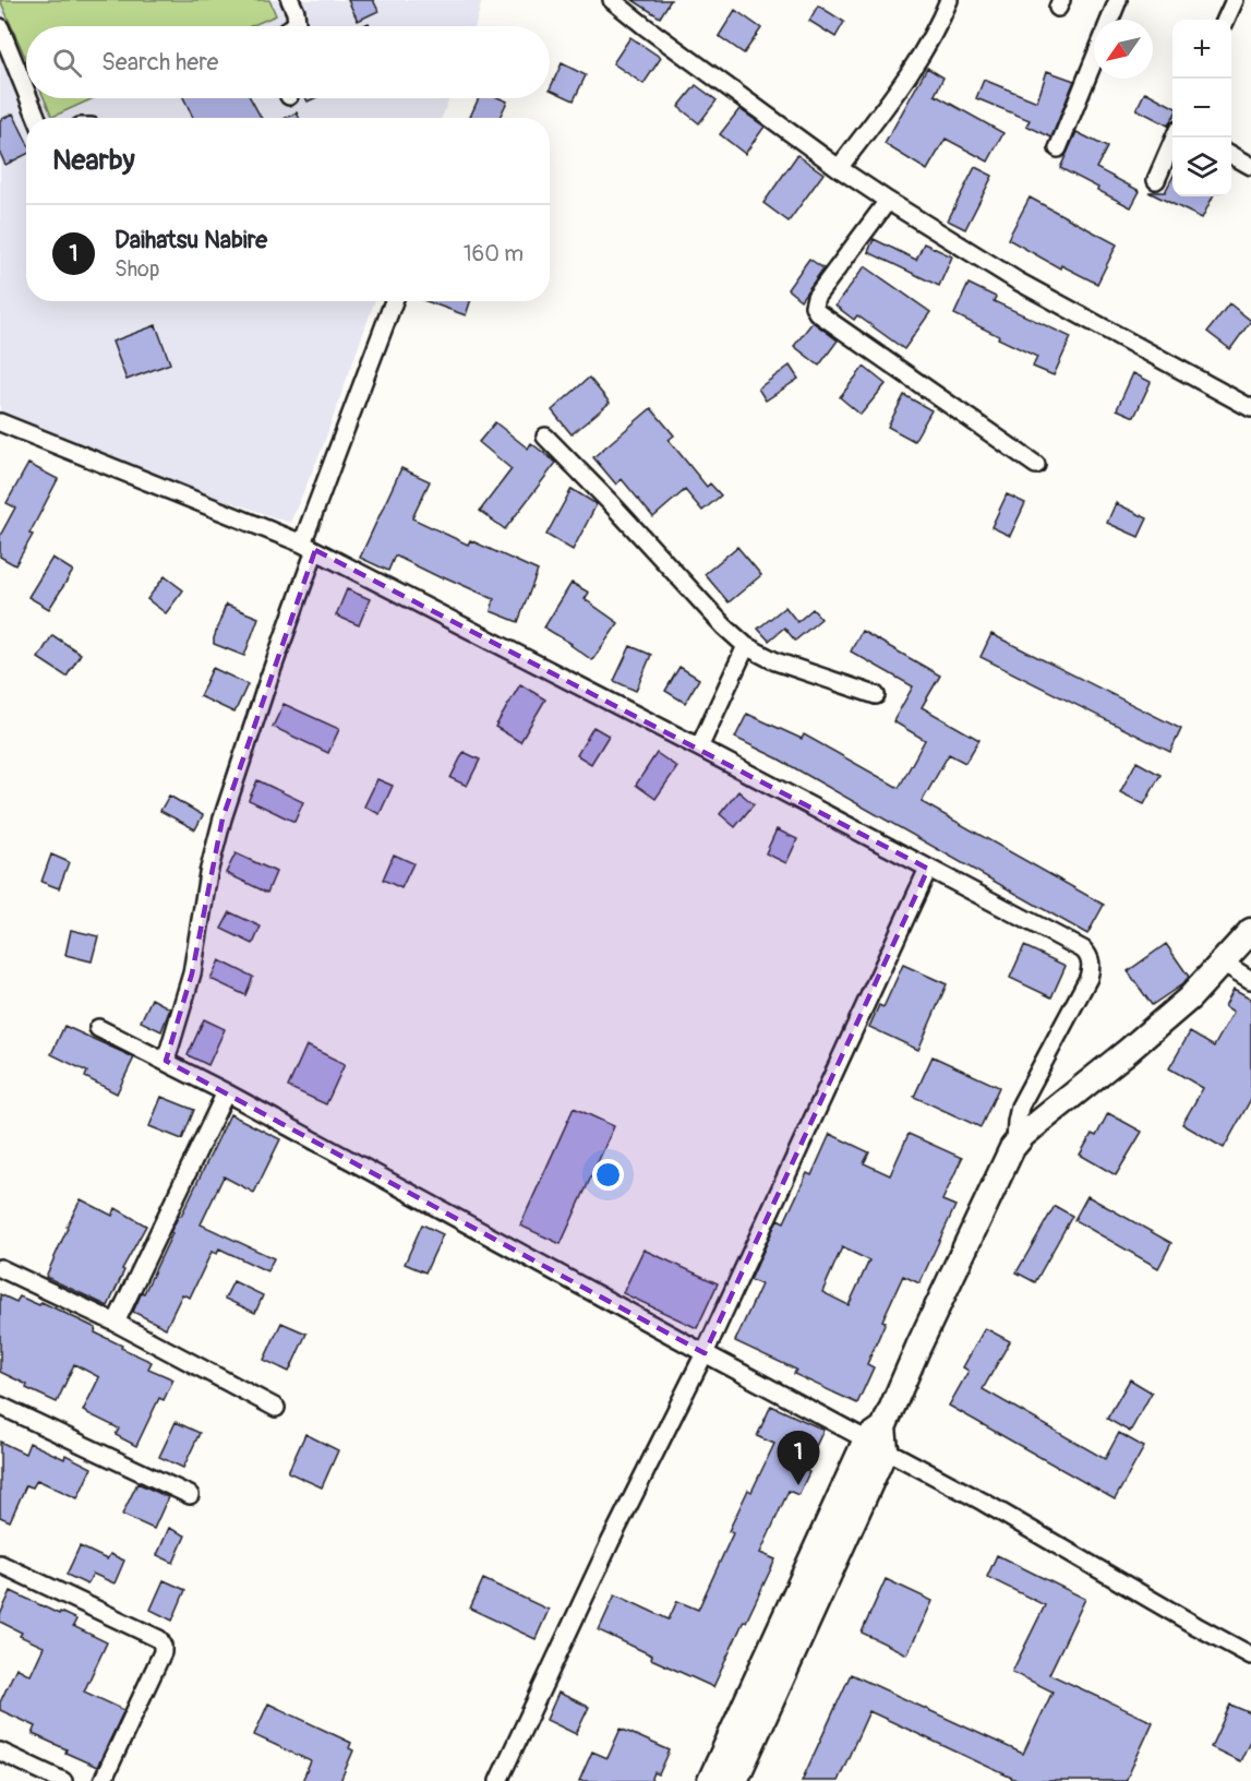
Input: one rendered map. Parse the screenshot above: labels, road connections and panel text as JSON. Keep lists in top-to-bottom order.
{
  "north": "bottom left",
  "page": {
    "map_buttons": ["+", "−"],
    "search": "Search here",
    "heading": "Nearby",
    "list": [
      {
        "mark": "1",
        "name": "Daihatsu Nabire",
        "note": "Shop",
        "value": "160 m"
      }
    ],
    "pins": "1"
  }
}
